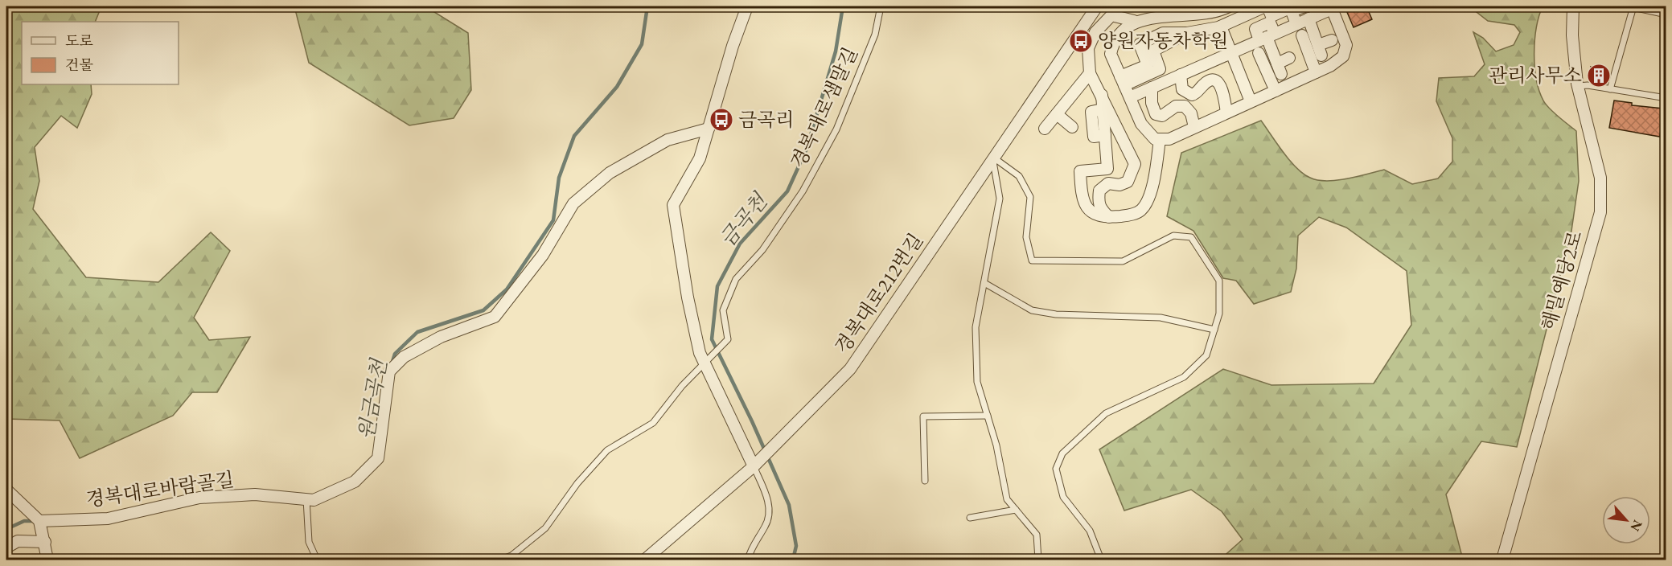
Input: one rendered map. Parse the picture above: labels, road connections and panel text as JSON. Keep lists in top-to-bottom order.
{
  "streets": {
    "street": ["해밀예당2로", "경복대로212번길", "경복대로바람골길"],
    "lane": ["경복대로샘말길"]
  },
  "water": ["금곡천", "원금곡천"],
  "places": {
    "bus stop": ["양원자동차학원", "금곡리"],
    "building": ["관리사무소"]
  },
  "legend": ["도로", "건물"],
  "north": "bottom right"
}
